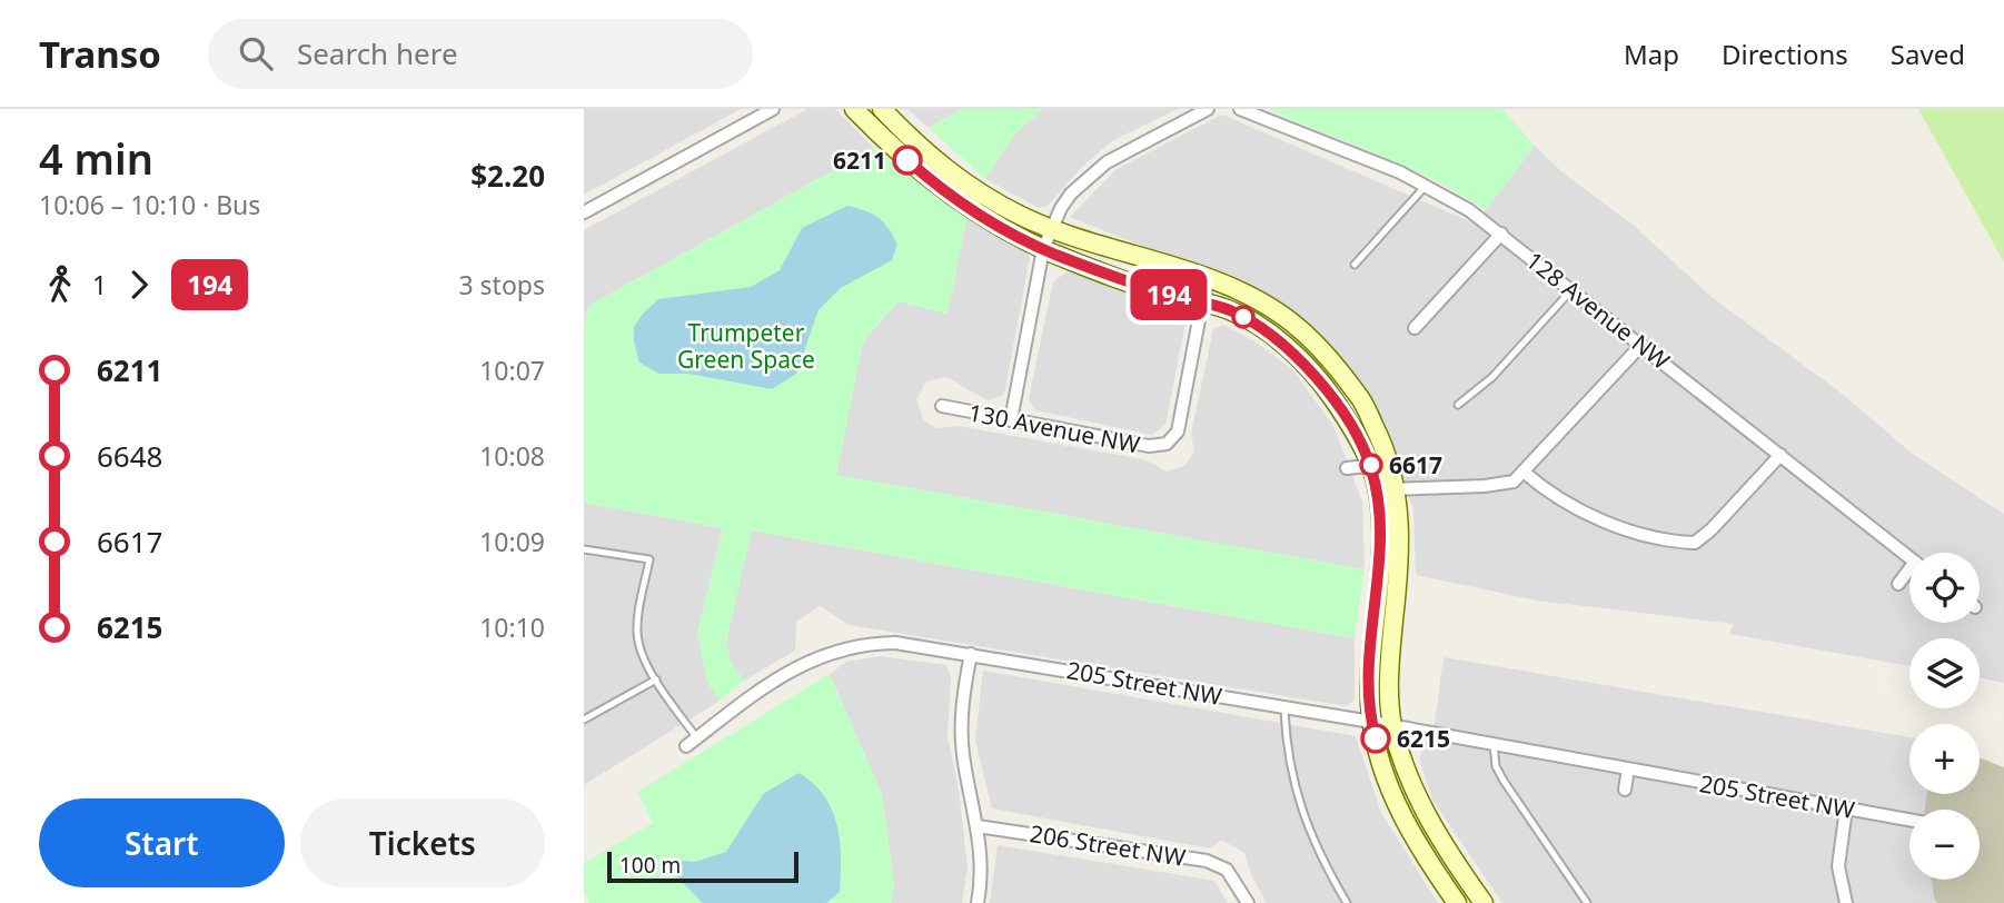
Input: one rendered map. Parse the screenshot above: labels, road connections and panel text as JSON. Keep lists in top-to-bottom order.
{
  "streets": {
    "street": [
      "128 Avenue NW",
      "130 Avenue NW",
      "205 Street NW",
      "206 Street NW"
    ]
  },
  "parks": ["Trumpeter Green Space"],
  "places": ["6211", "6617", "6215"],
  "lines": ["bus line 194"],
  "scale_bar": "100 m",
  "page": {
    "header": "Transo",
    "search": "Search here",
    "nav": ["Map", "Directions", "Saved"],
    "heading": ["4 min", "10:06 – 10:10 · Bus", "$2.20"],
    "on_map": "194",
    "legs": ["1", "194", "3 stops"],
    "list": [
      {
        "name": "6211",
        "value": "10:07"
      },
      {
        "name": "6648",
        "value": "10:08"
      },
      {
        "name": "6617",
        "value": "10:09"
      },
      {
        "name": "6215",
        "value": "10:10"
      }
    ],
    "map_buttons": ["+", "−"],
    "buttons": ["Start", "Tickets"],
    "scale": "100 m"
  }
}
